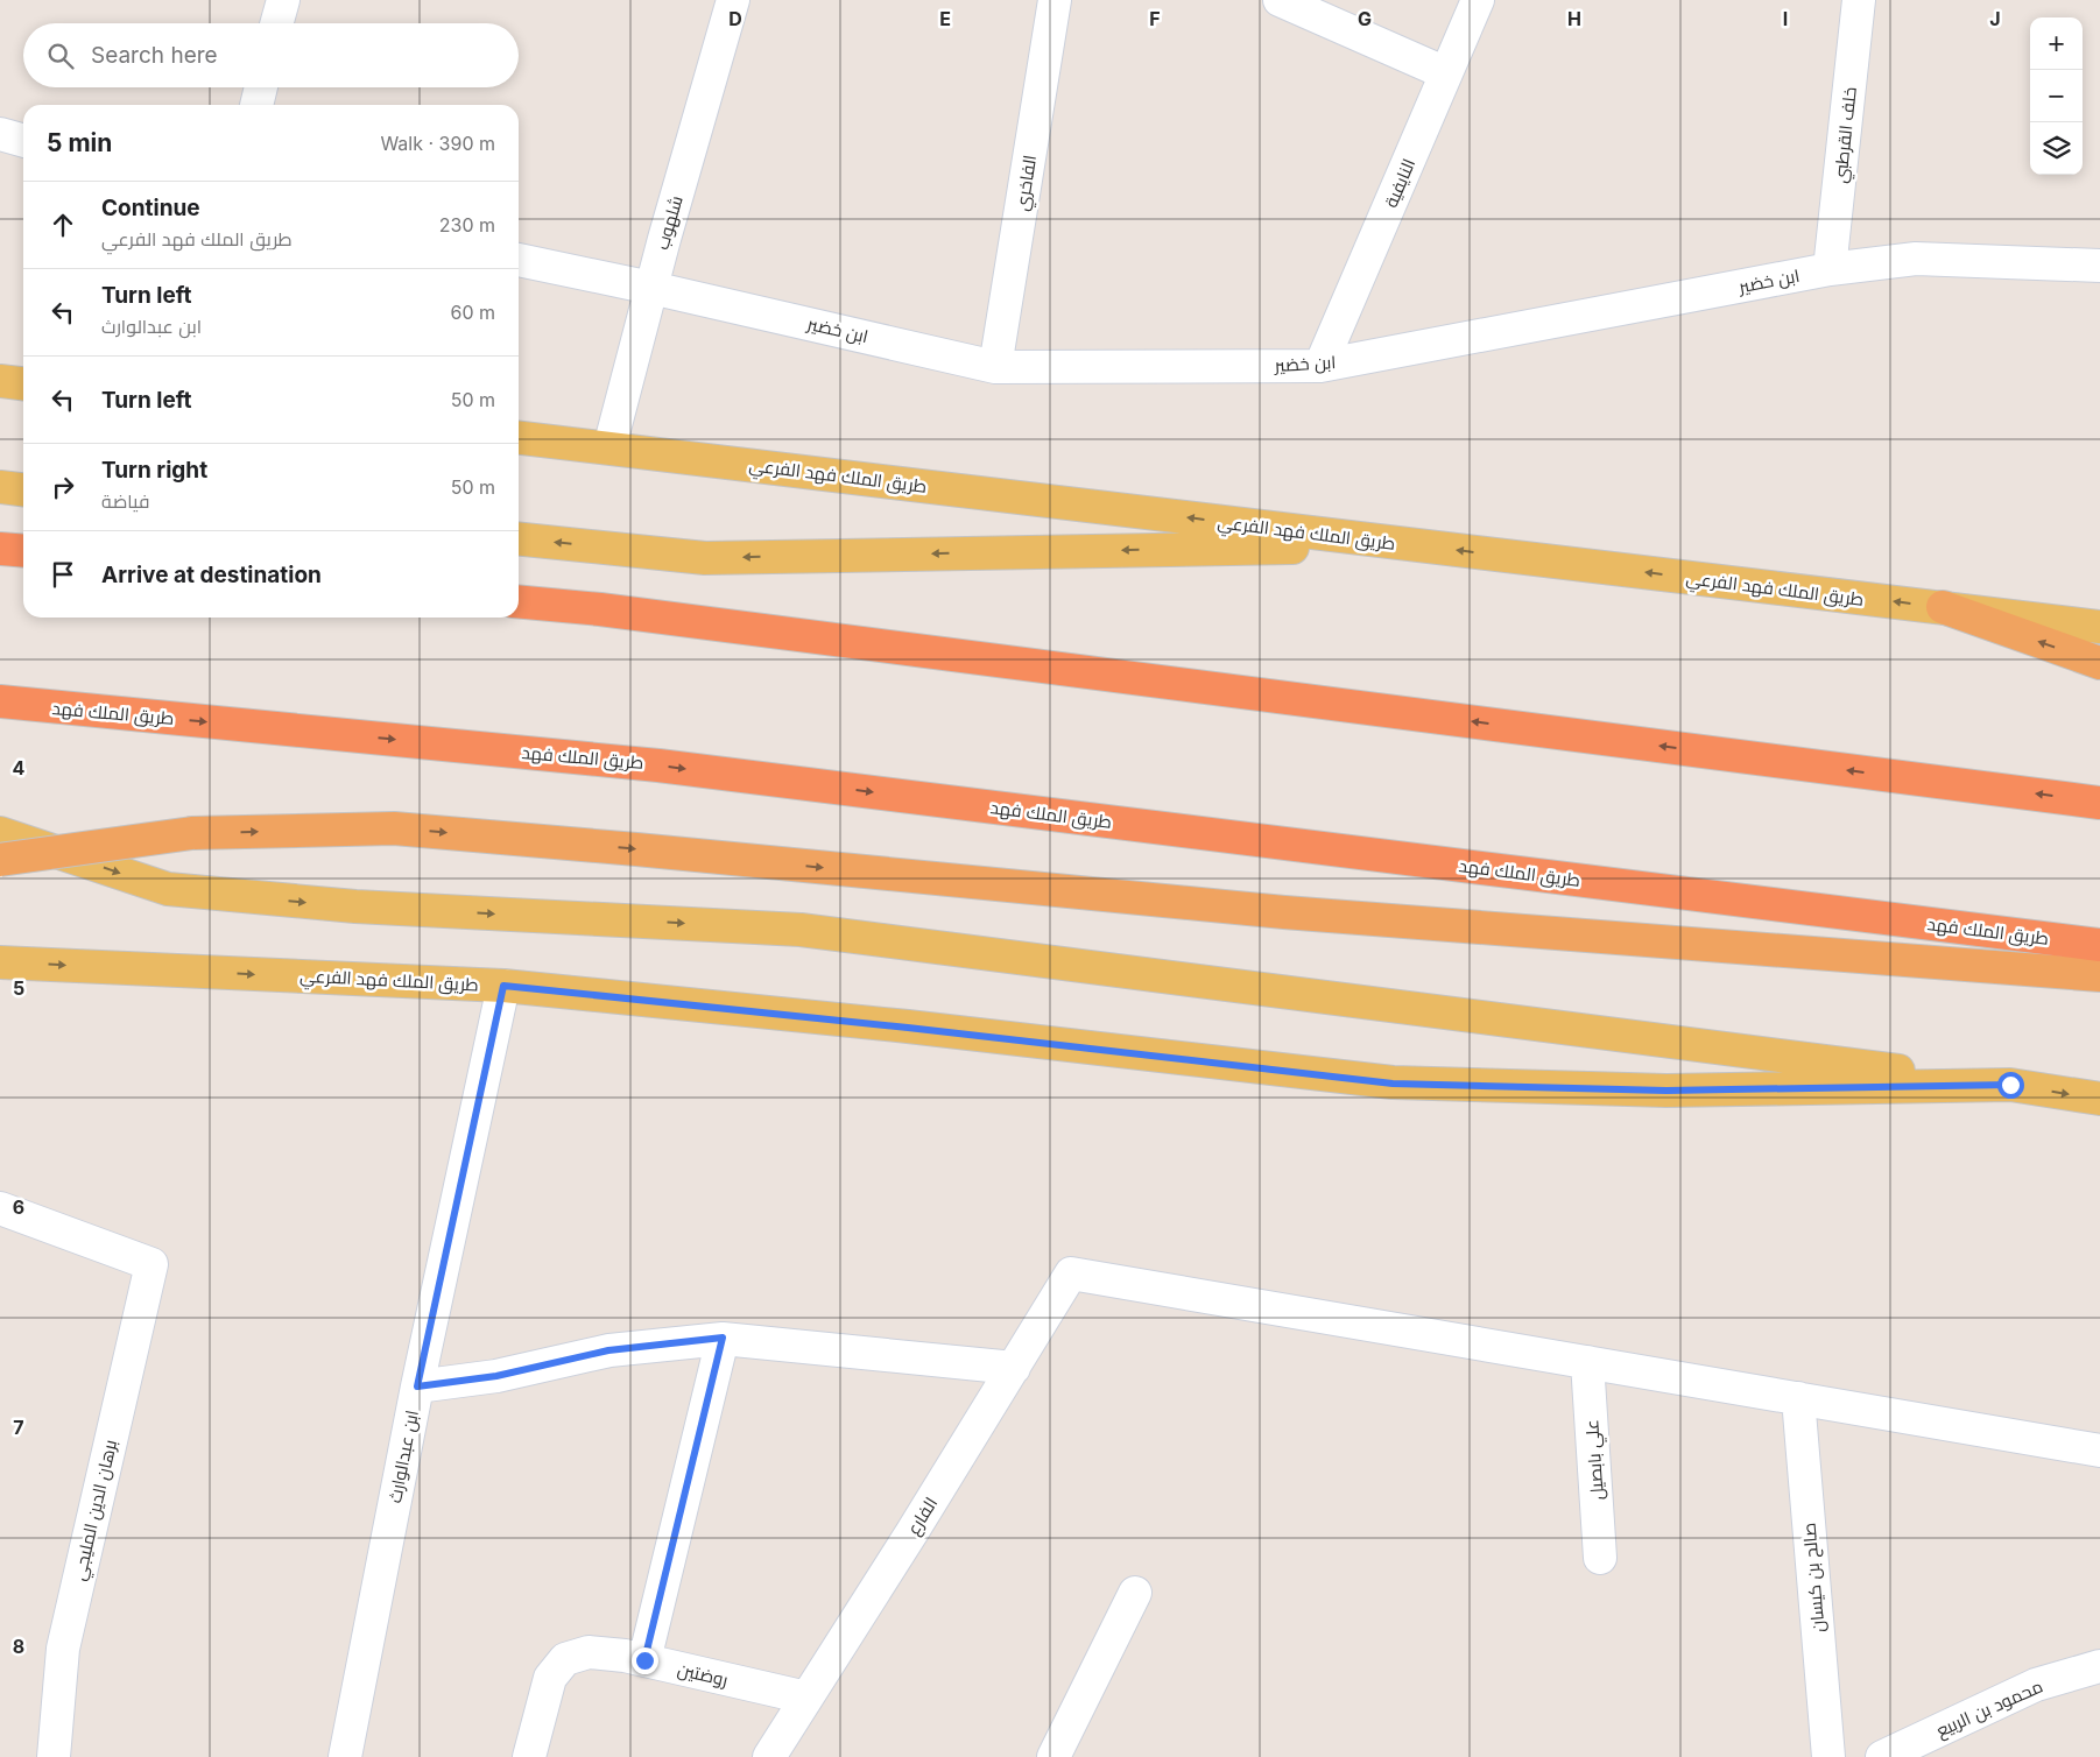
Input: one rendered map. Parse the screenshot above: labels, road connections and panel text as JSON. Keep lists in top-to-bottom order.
{
  "streets": {
    "highway": ["طريق الملك فهد"],
    "main road": ["طريق الملك فهد الفرعي"],
    "street": [
      "خلف القرطبي",
      "الفاخري",
      "النايفية",
      "شلهوب",
      "ابن خضير",
      "ابن عبدالوارث",
      "علي بابصيل",
      "برهان الدين المليجي",
      "الفارع",
      "صالح بن كيسان",
      "روضتين",
      "محمود بن الربيع"
    ]
  },
  "crossings": [
    ["خلف القرطبي", "ابن خضير"],
    ["الفاخري", "ابن خضير"],
    ["النايفية", "ابن خضير"],
    ["شلهوب", "ابن خضير"],
    ["شلهوب", "طريق الملك فهد الفرعي"],
    ["طريق الملك فهد الفرعي", "ابن عبدالوارث"],
    ["علي بابصيل", "الفارع"],
    ["الفارع", "روضتين"]
  ],
  "page": {
    "map_buttons": ["+", "−"],
    "search": "Search here",
    "heading": ["5 min", "Walk · 390 m"],
    "list": [
      ["Continue", "طريق الملك فهد الفرعي", "230 m"],
      ["Turn left", "ابن عبدالوارث", "60 m"],
      ["Turn left", "50 m"],
      ["Turn right", "فياضة", "50 m"],
      "Arrive at destination"
    ]
  },
  "grid": {
    "columns": [
      "D",
      "E",
      "F",
      "G",
      "H",
      "I",
      "J"
    ],
    "rows": [
      "4",
      "5",
      "6",
      "7",
      "8"
    ]
  }
}
